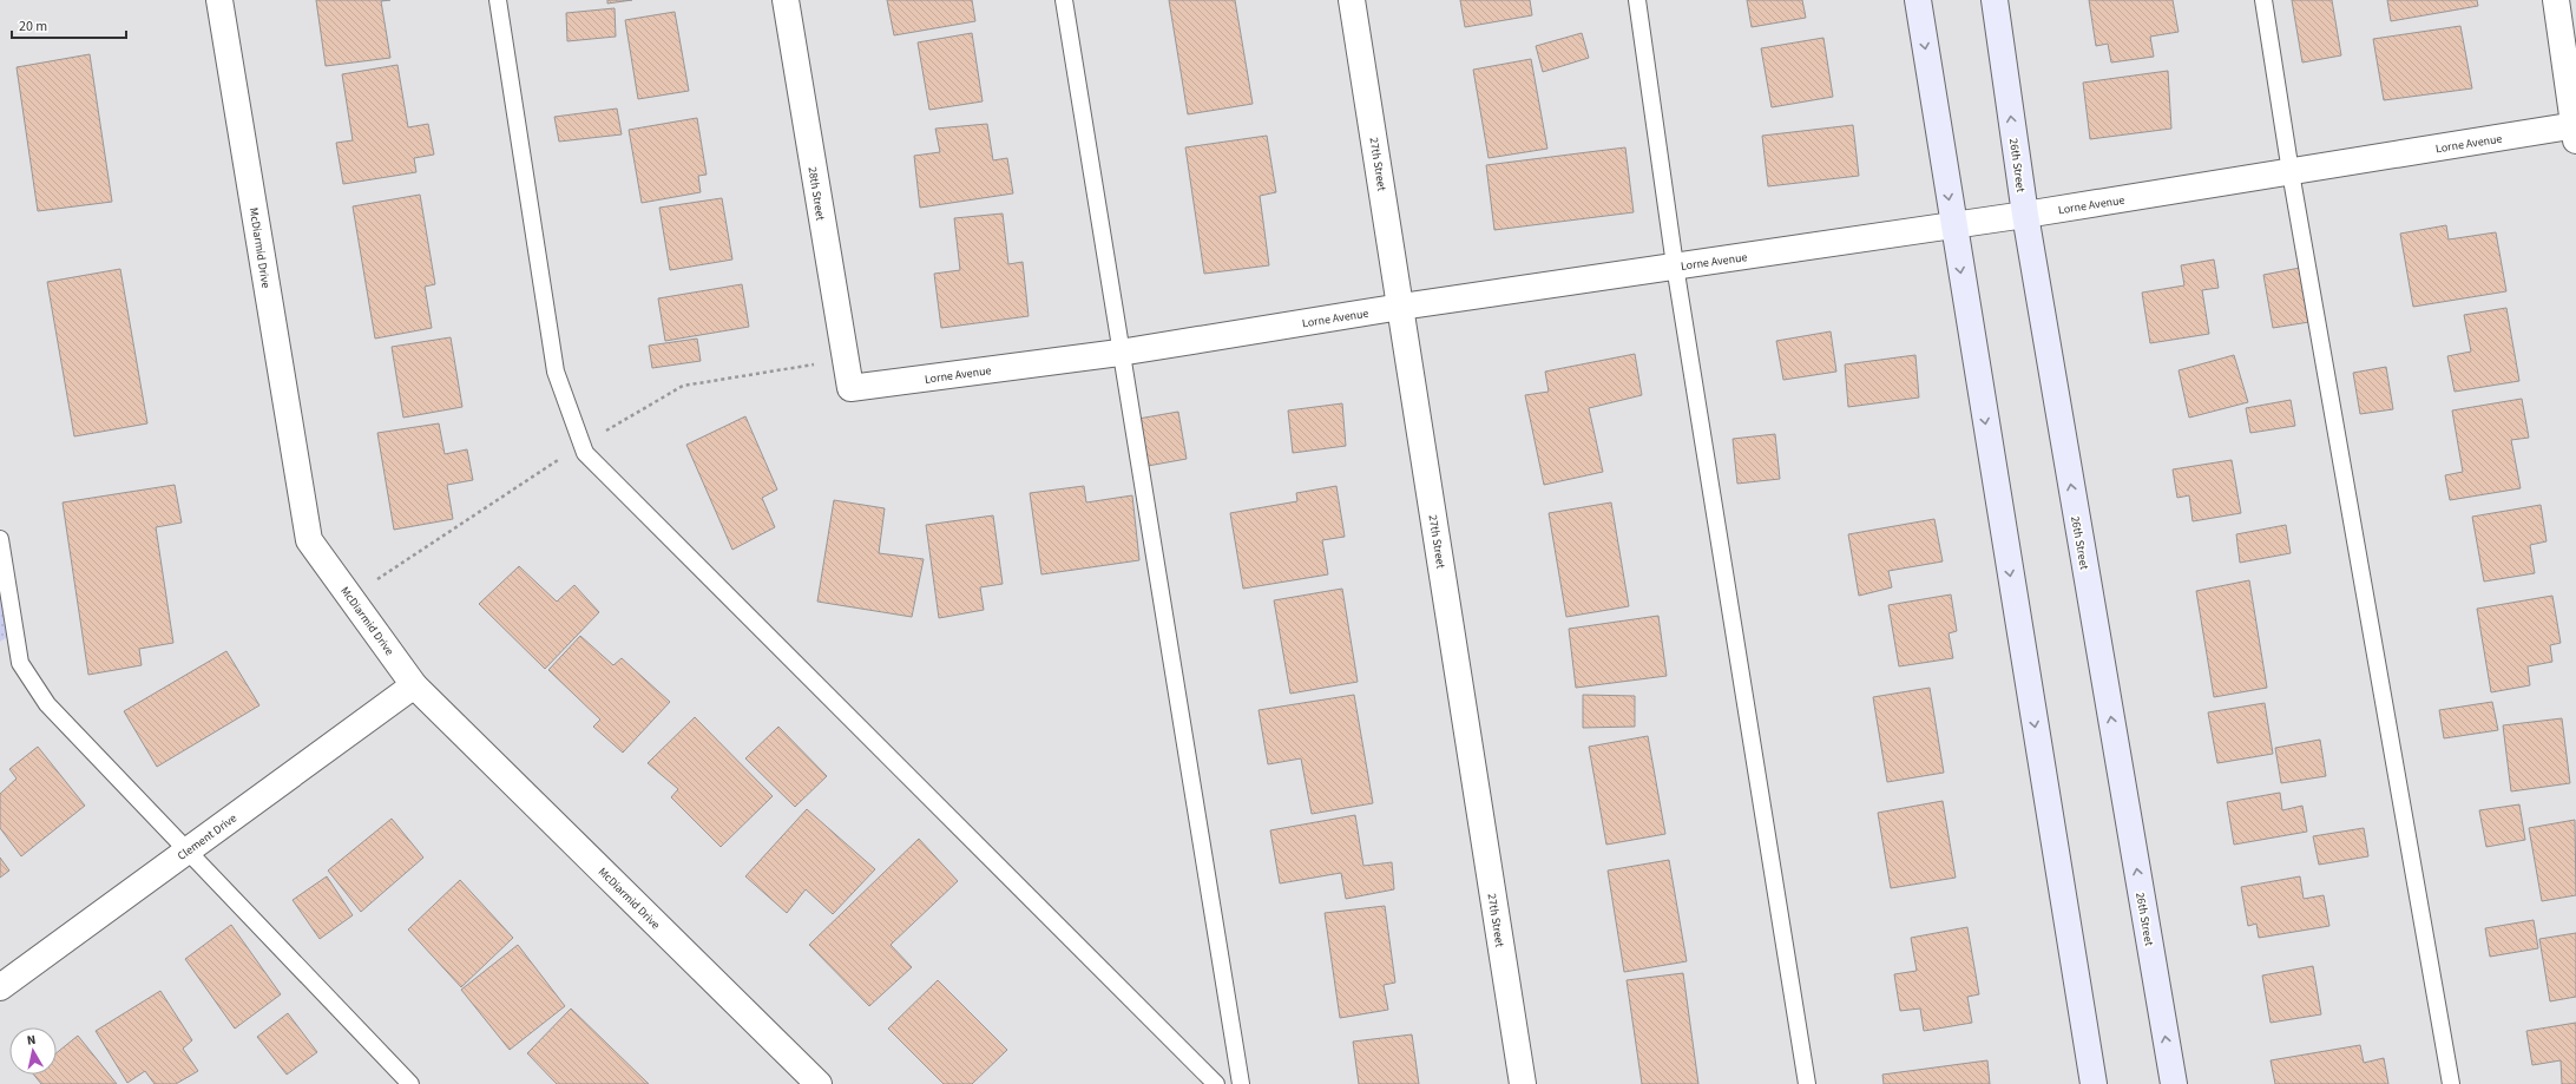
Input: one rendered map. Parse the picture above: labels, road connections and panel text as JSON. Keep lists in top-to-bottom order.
{
  "streets": {
    "street": [
      "Lorne Avenue",
      "27th Street",
      "26th Street",
      "28th Street",
      "McDiarmid Drive",
      "Clement Drive"
    ]
  },
  "crossings": [
    ["Lorne Avenue", "27th Street"],
    ["Lorne Avenue", "26th Street"],
    ["Lorne Avenue", "28th Street"],
    ["McDiarmid Drive", "Clement Drive"]
  ],
  "scale_bar": "20 m",
  "north": "top"
}
